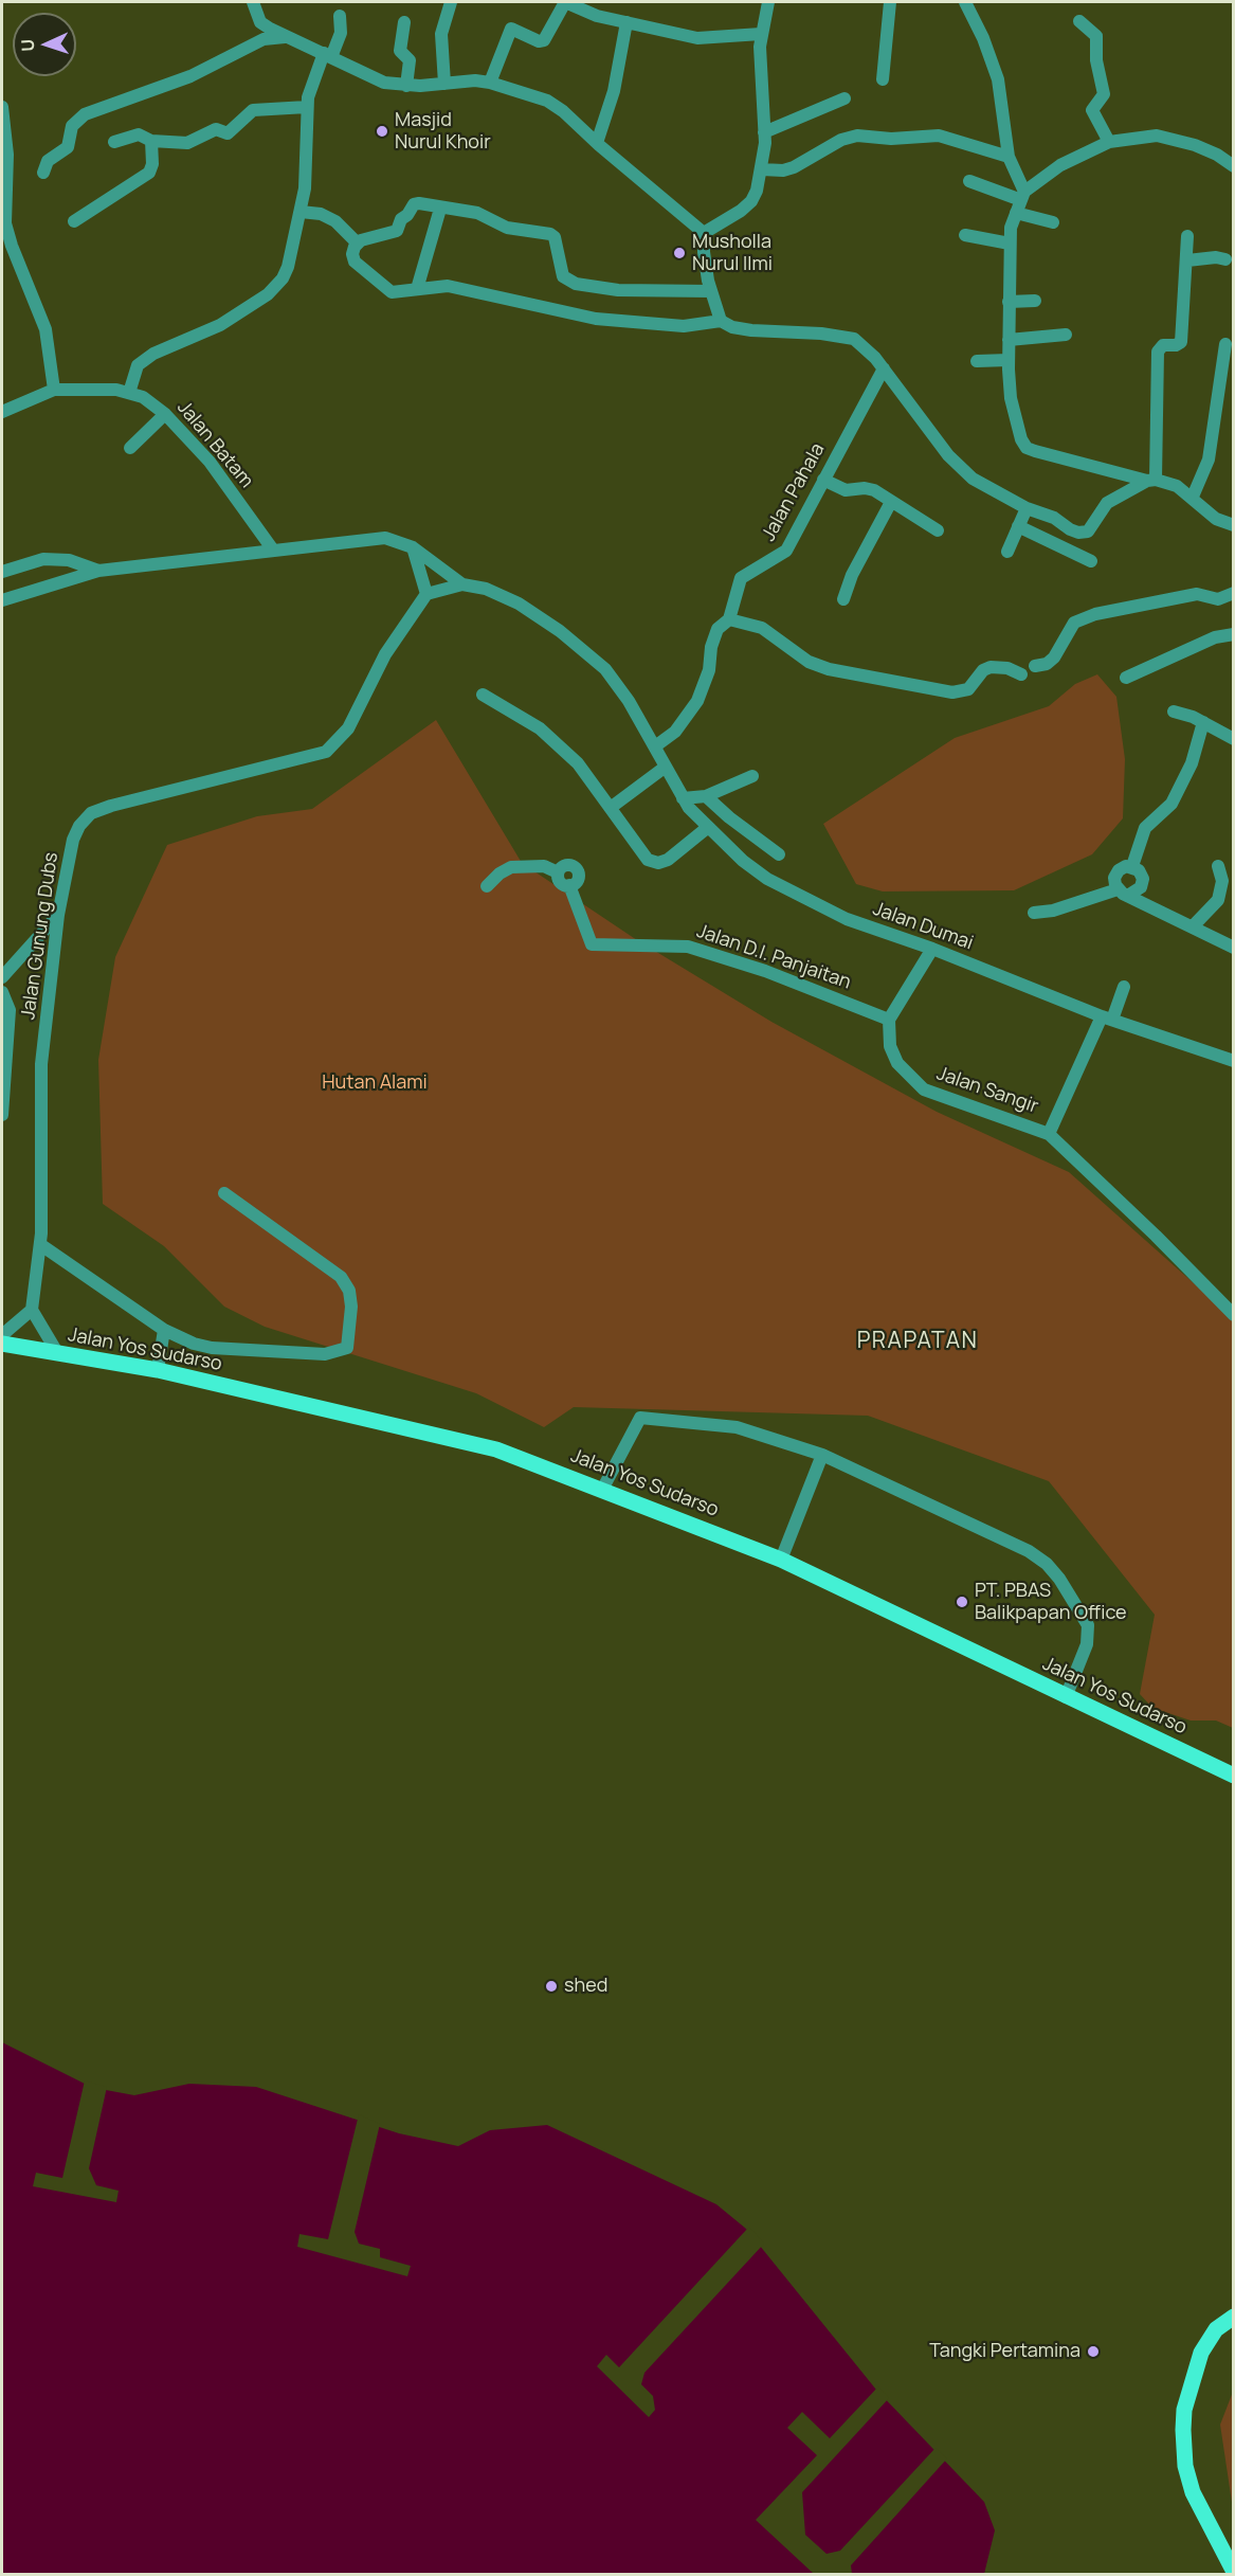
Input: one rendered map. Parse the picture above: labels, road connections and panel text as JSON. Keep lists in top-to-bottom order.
{
  "streets": {
    "main road": ["Jalan Yos Sudarso"],
    "street": [
      "Jalan Batam",
      "Jalan Pahala",
      "Jalan Dumai",
      "Jalan Gunung Dubs",
      "Jalan D.I. Panjaitan",
      "Jalan Sangir"
    ]
  },
  "crossings": [
    ["Jalan Pahala", "Jalan Dumai"],
    ["Jalan Dumai", "Jalan Sangir"],
    ["Jalan D.I. Panjaitan", "Jalan Sangir"]
  ],
  "districts": ["PRAPATAN"],
  "parks": ["Hutan Alami"],
  "places": [
    "Masjid Nurul Khoir",
    "Musholla Nurul Ilmi",
    "PT. PBAS Balikpapan Office",
    "shed",
    "Tangki Pertamina"
  ],
  "north": "left"
}
